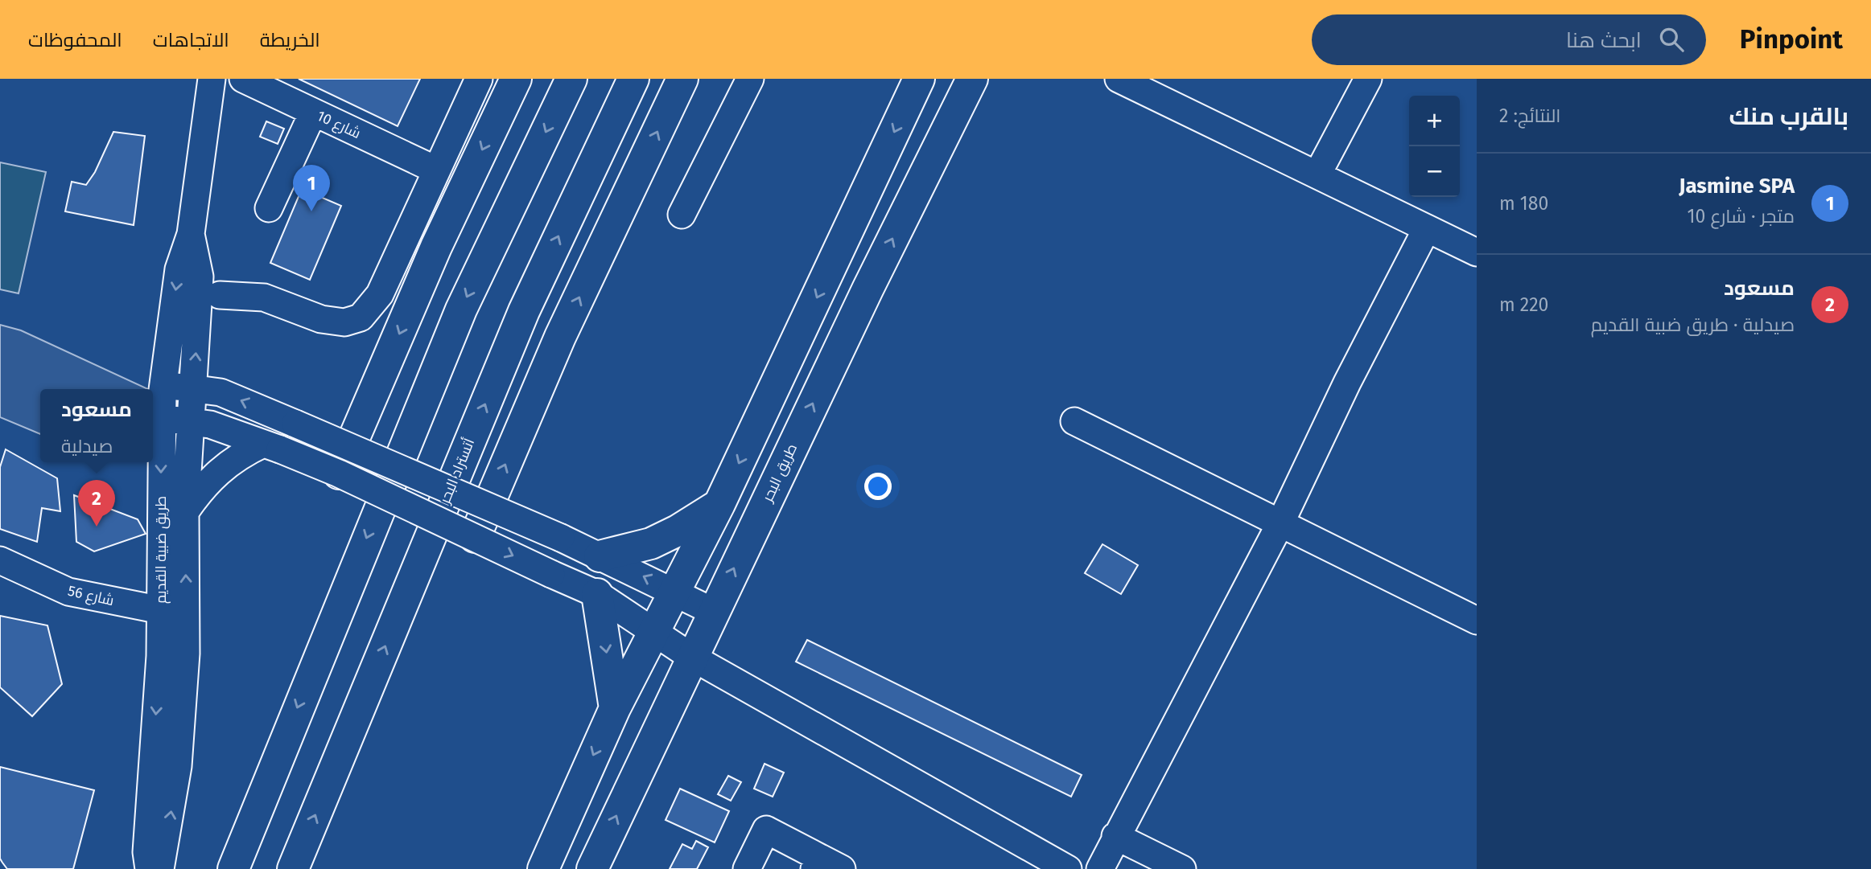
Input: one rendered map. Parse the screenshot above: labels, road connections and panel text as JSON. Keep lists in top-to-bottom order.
{
  "streets": {
    "highway": ["أتستراد البحر", "طريق البحر"],
    "street": ["شارع 10", "طريق ضبية القديم", "شارع 56"]
  },
  "crossings": [
    ["طريق ضبية القديم", "شارع 56"]
  ],
  "page": {
    "header": "Pinpoint",
    "search": "ابحث هنا",
    "nav": ["الخريطة", "الاتجاهات", "المحفوظات"],
    "heading": ["بالقرب منك", "النتائج: 2"],
    "map_buttons": ["+", "−"],
    "list": [
      {
        "mark": "1",
        "name": "Jasmine SPA",
        "note": "متجر · شارع 10",
        "value": "180 m"
      },
      {
        "mark": "2",
        "name": "مسعود",
        "note": "صيدلية · طريق ضبية القديم",
        "value": "220 m"
      }
    ],
    "pins": ["1", "2"],
    "popup": ["مسعود", "صيدلية"]
  }
}
